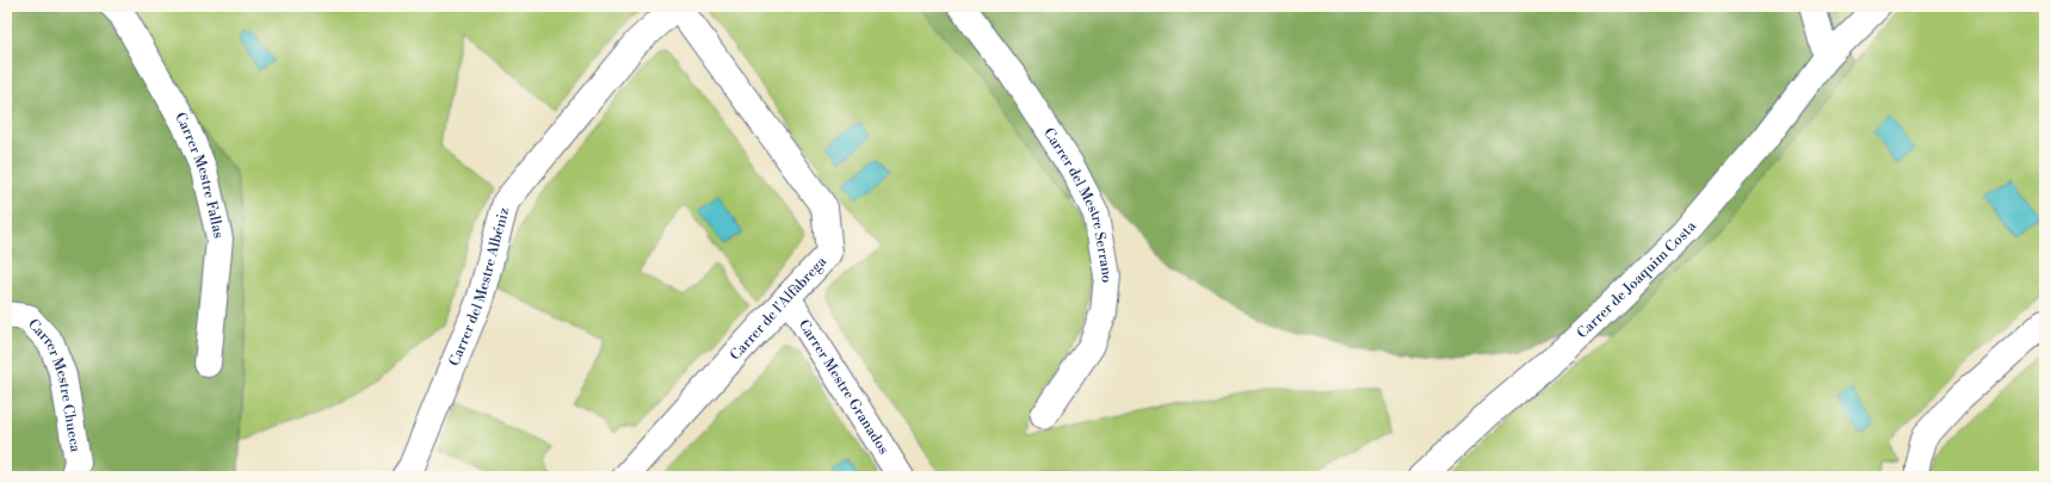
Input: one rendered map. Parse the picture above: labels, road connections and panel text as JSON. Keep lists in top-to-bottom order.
{
  "streets": {
    "street": [
      "Carrer Mestre Fallas",
      "Carrer del Mestre Serrano",
      "Carrer de Joaquim Costa",
      "Carrer del Mestre Albéniz",
      "Carrer de l'Alfàbrega",
      "Carrer Mestre Chueca",
      "Carrer Mestre Granados"
    ]
  },
  "crossings": [
    ["Carrer del Mestre Albéniz", "Carrer de l'Alfàbrega"],
    ["Carrer de l'Alfàbrega", "Carrer Mestre Granados"]
  ]
}
